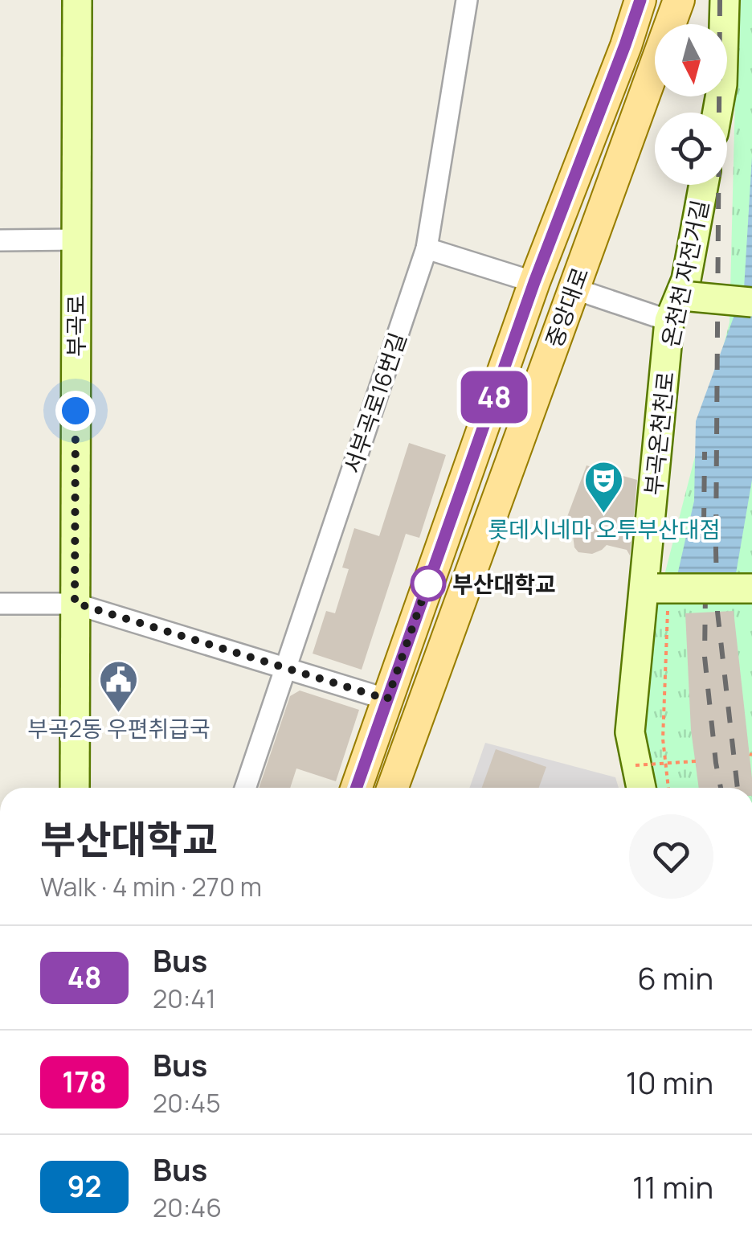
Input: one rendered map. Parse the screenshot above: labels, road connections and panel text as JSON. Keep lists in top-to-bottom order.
{
  "streets": {
    "main road": ["중앙대로", "부곡로", "부곡온천천로"],
    "street": ["서부곡로16번길"]
  },
  "places": {
    "theatre": ["롯데시네마 오투부산대점"],
    "other": ["부산대학교"],
    "public building": ["부곡2동 우편취급국"]
  },
  "lines": ["bus line 48"],
  "north": "bottom",
  "page": {
    "on_map": "48",
    "heading": ["부산대학교", "Walk · 4 min · 270 m"],
    "list": [
      {
        "mark": "48",
        "name": "Bus",
        "note": "20:41",
        "value": "6 min"
      },
      {
        "mark": "178",
        "name": "Bus",
        "note": "20:45",
        "value": "10 min"
      },
      {
        "mark": "92",
        "name": "Bus",
        "note": "20:46",
        "value": "11 min"
      }
    ]
  }
}
